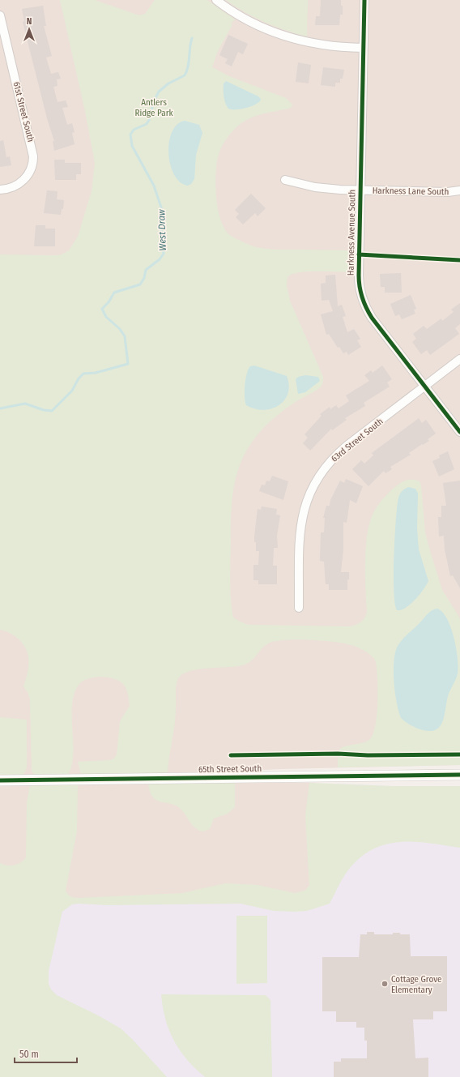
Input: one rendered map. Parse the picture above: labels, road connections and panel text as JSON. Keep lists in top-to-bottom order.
{
  "streets": {
    "street": [
      "61st Street South",
      "Harkness Lane South",
      "Harkness Avenue South",
      "63rd Street South",
      "65th Street South"
    ]
  },
  "crossings": [
    ["Harkness Lane South", "Harkness Avenue South"],
    ["Harkness Avenue South", "63rd Street South"]
  ],
  "water": ["West Draw"],
  "parks": ["Antlers Ridge Park"],
  "places": ["Cottage Grove Elementary"],
  "scale_bar": "50 m",
  "north": "top"
}
